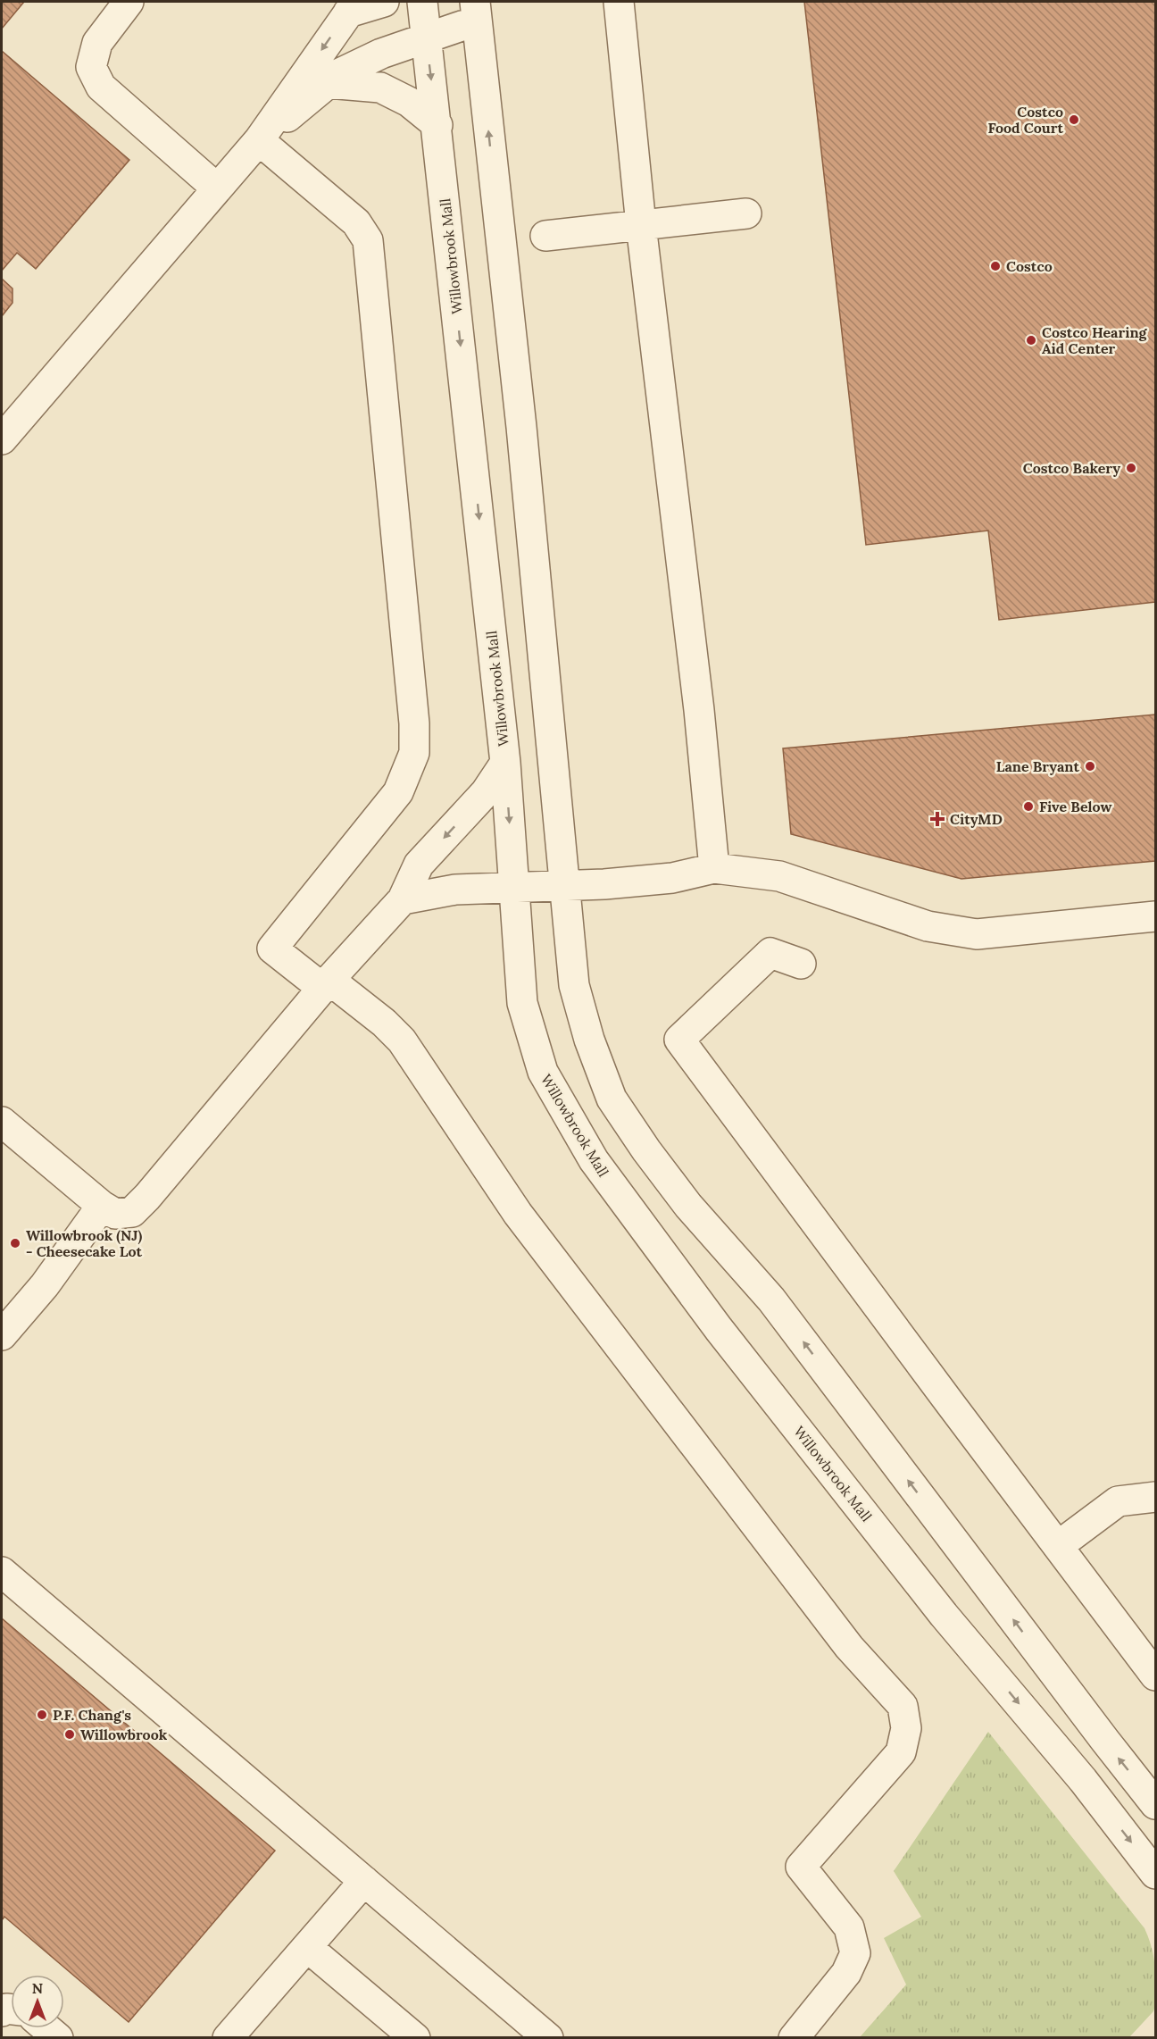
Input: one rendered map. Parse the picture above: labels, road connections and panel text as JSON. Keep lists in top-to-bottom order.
{
  "streets": {
    "street": ["Willowbrook Mall"]
  },
  "places": {
    "other": [
      "Costco Food Court",
      "Costco",
      "Costco Hearing Aid Center",
      "Costco Bakery",
      "Lane Bryant",
      "Five Below",
      "Willowbrook (NJ) - Cheesecake Lot",
      "P.F. Chang's",
      "Willowbrook"
    ],
    "health": ["CityMD"]
  },
  "north": "top"
}
